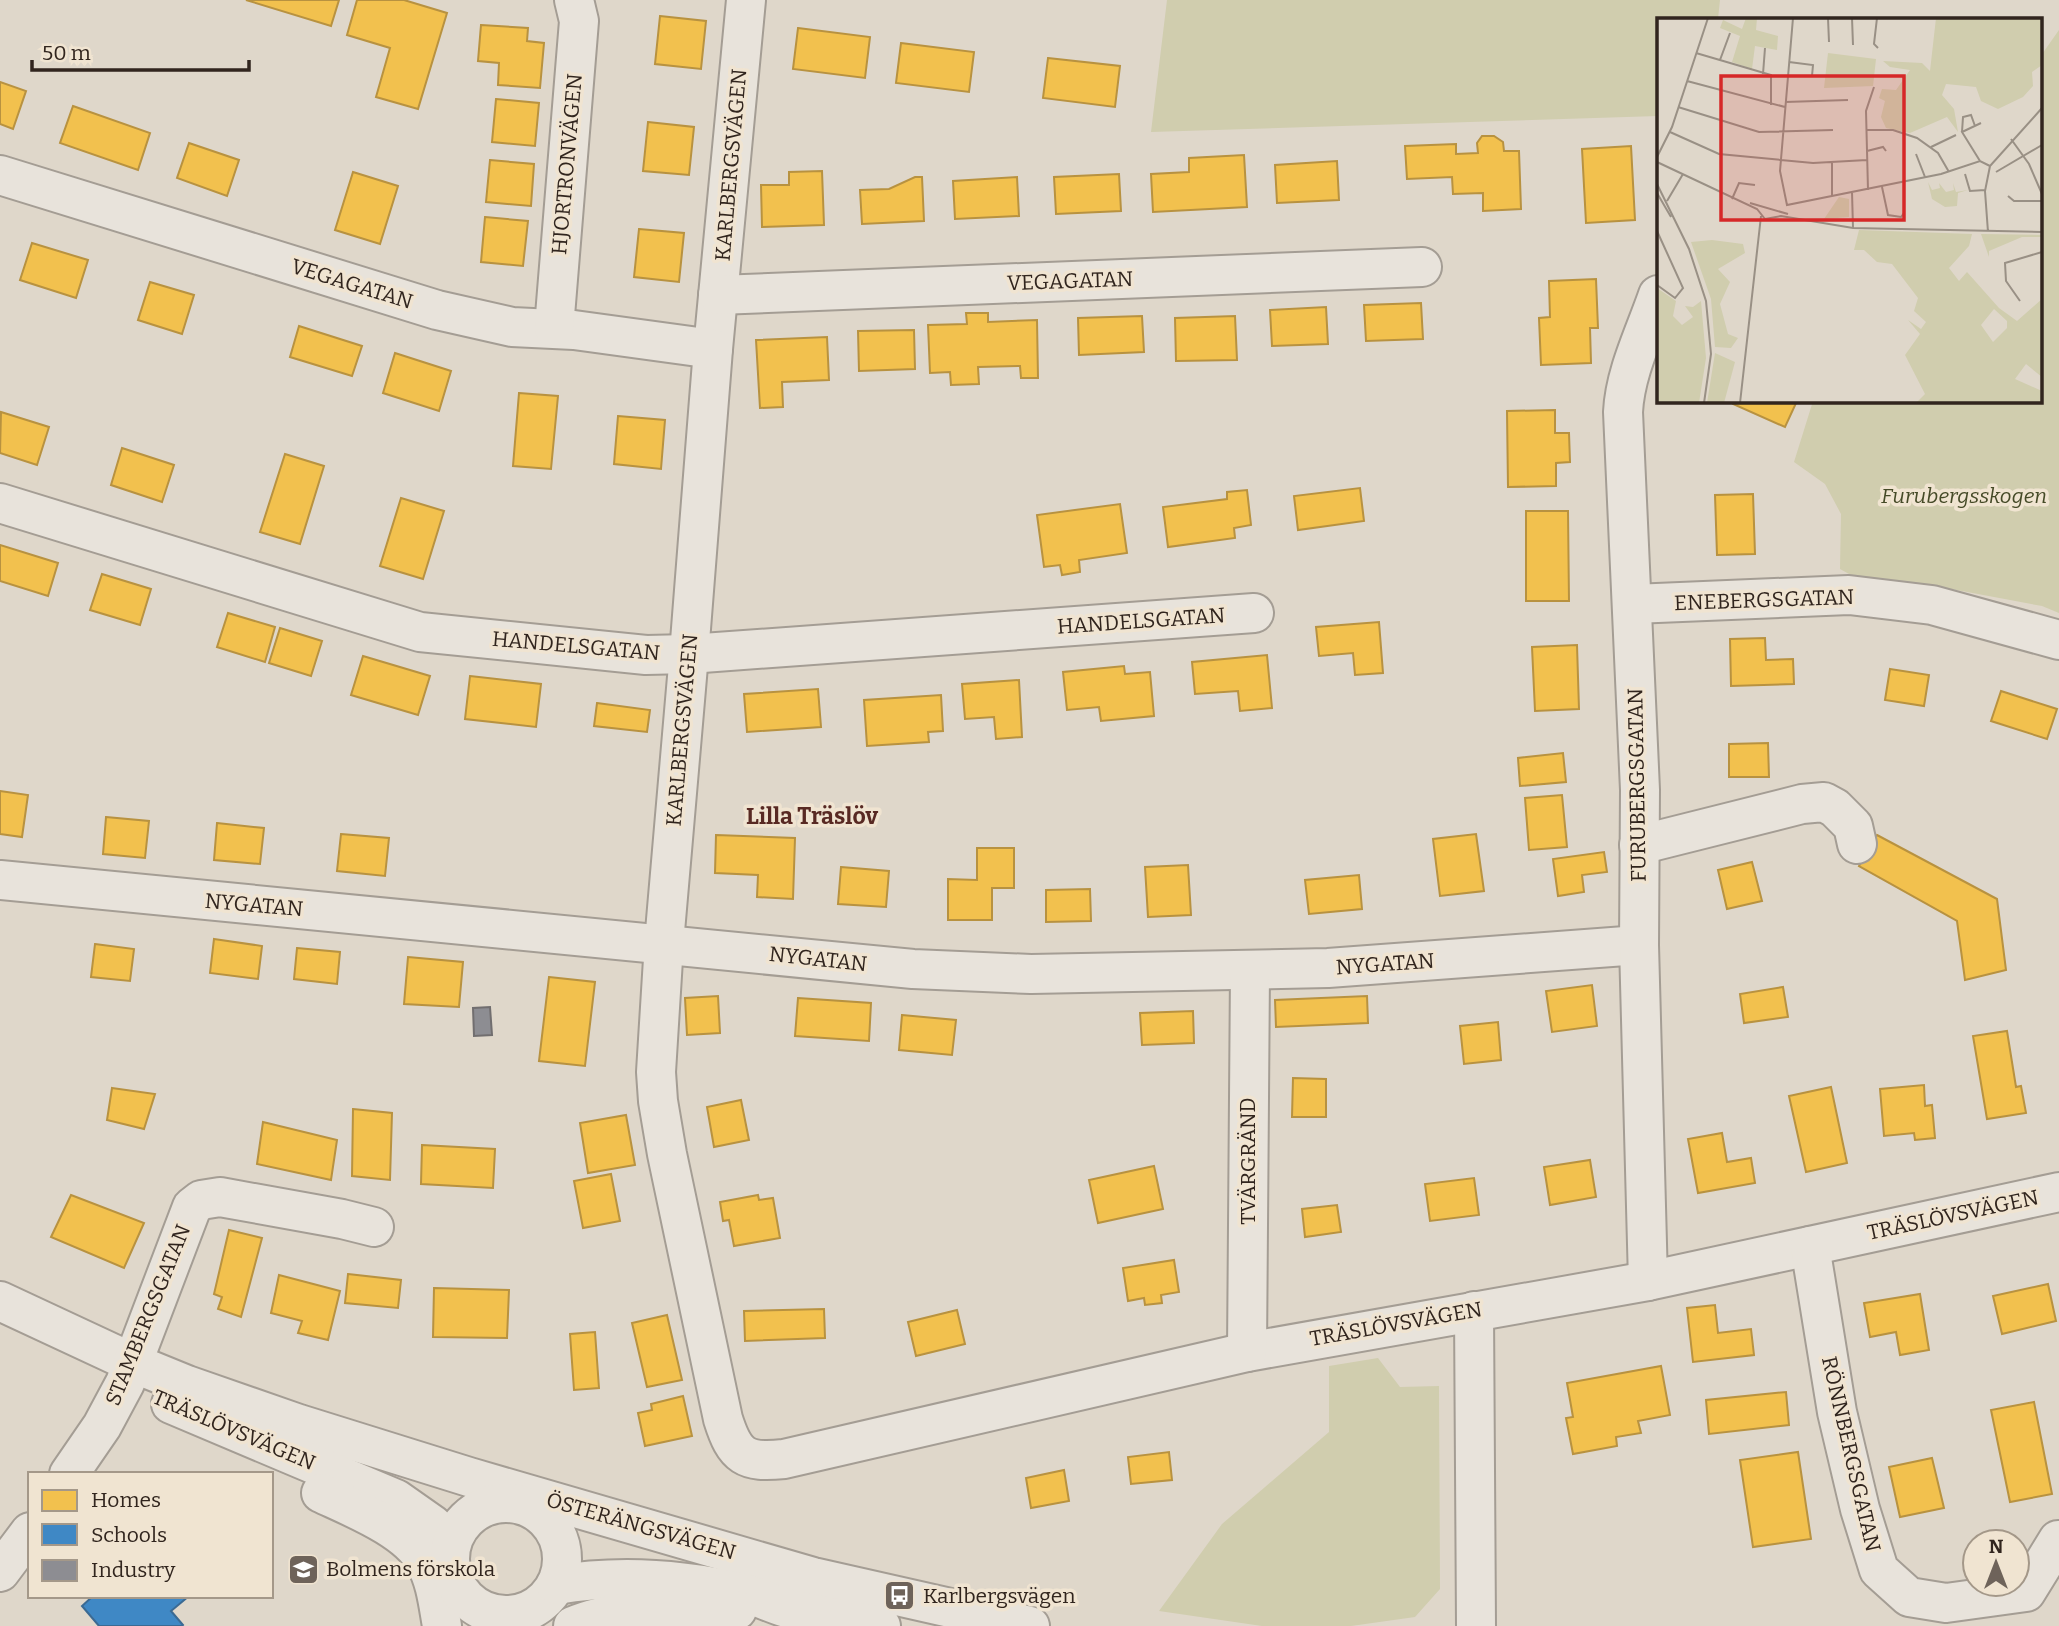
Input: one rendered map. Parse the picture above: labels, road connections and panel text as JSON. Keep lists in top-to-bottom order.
{
  "streets": {
    "street": [
      "HJORTRONVÄGEN",
      "KARLBERGSVÄGEN",
      "VEGAGATAN",
      "ENEBERGSGATAN",
      "HANDELSGATAN",
      "FURUBERGSGATAN",
      "NYGATAN",
      "TVÄRGRÄND",
      "TRÄSLÖVSVÄGEN",
      "STAMBERGSGATAN",
      "RÖNNBERGSGATAN",
      "ÖSTERÄNGSVÄGEN"
    ]
  },
  "crossings": [
    ["HJORTRONVÄGEN", "VEGAGATAN"],
    ["KARLBERGSVÄGEN", "VEGAGATAN"],
    ["KARLBERGSVÄGEN", "HANDELSGATAN"],
    ["KARLBERGSVÄGEN", "NYGATAN"],
    ["KARLBERGSVÄGEN", "TRÄSLÖVSVÄGEN"],
    ["ENEBERGSGATAN", "FURUBERGSGATAN"],
    ["FURUBERGSGATAN", "NYGATAN"],
    ["FURUBERGSGATAN", "TRÄSLÖVSVÄGEN"],
    ["NYGATAN", "TVÄRGRÄND"],
    ["TVÄRGRÄND", "TRÄSLÖVSVÄGEN"],
    ["TRÄSLÖVSVÄGEN", "STAMBERGSGATAN"],
    ["TRÄSLÖVSVÄGEN", "RÖNNBERGSGATAN"],
    ["TRÄSLÖVSVÄGEN", "ÖSTERÄNGSVÄGEN"]
  ],
  "districts": ["Lilla Träslöv"],
  "parks": ["Furubergsskogen"],
  "places": {
    "school or university": ["Bolmens förskola"],
    "bus stop": ["Karlbergsvägen"]
  },
  "legend": ["Homes", "Schools", "Industry"],
  "scale_bar": "50 m",
  "north": "top"
}
